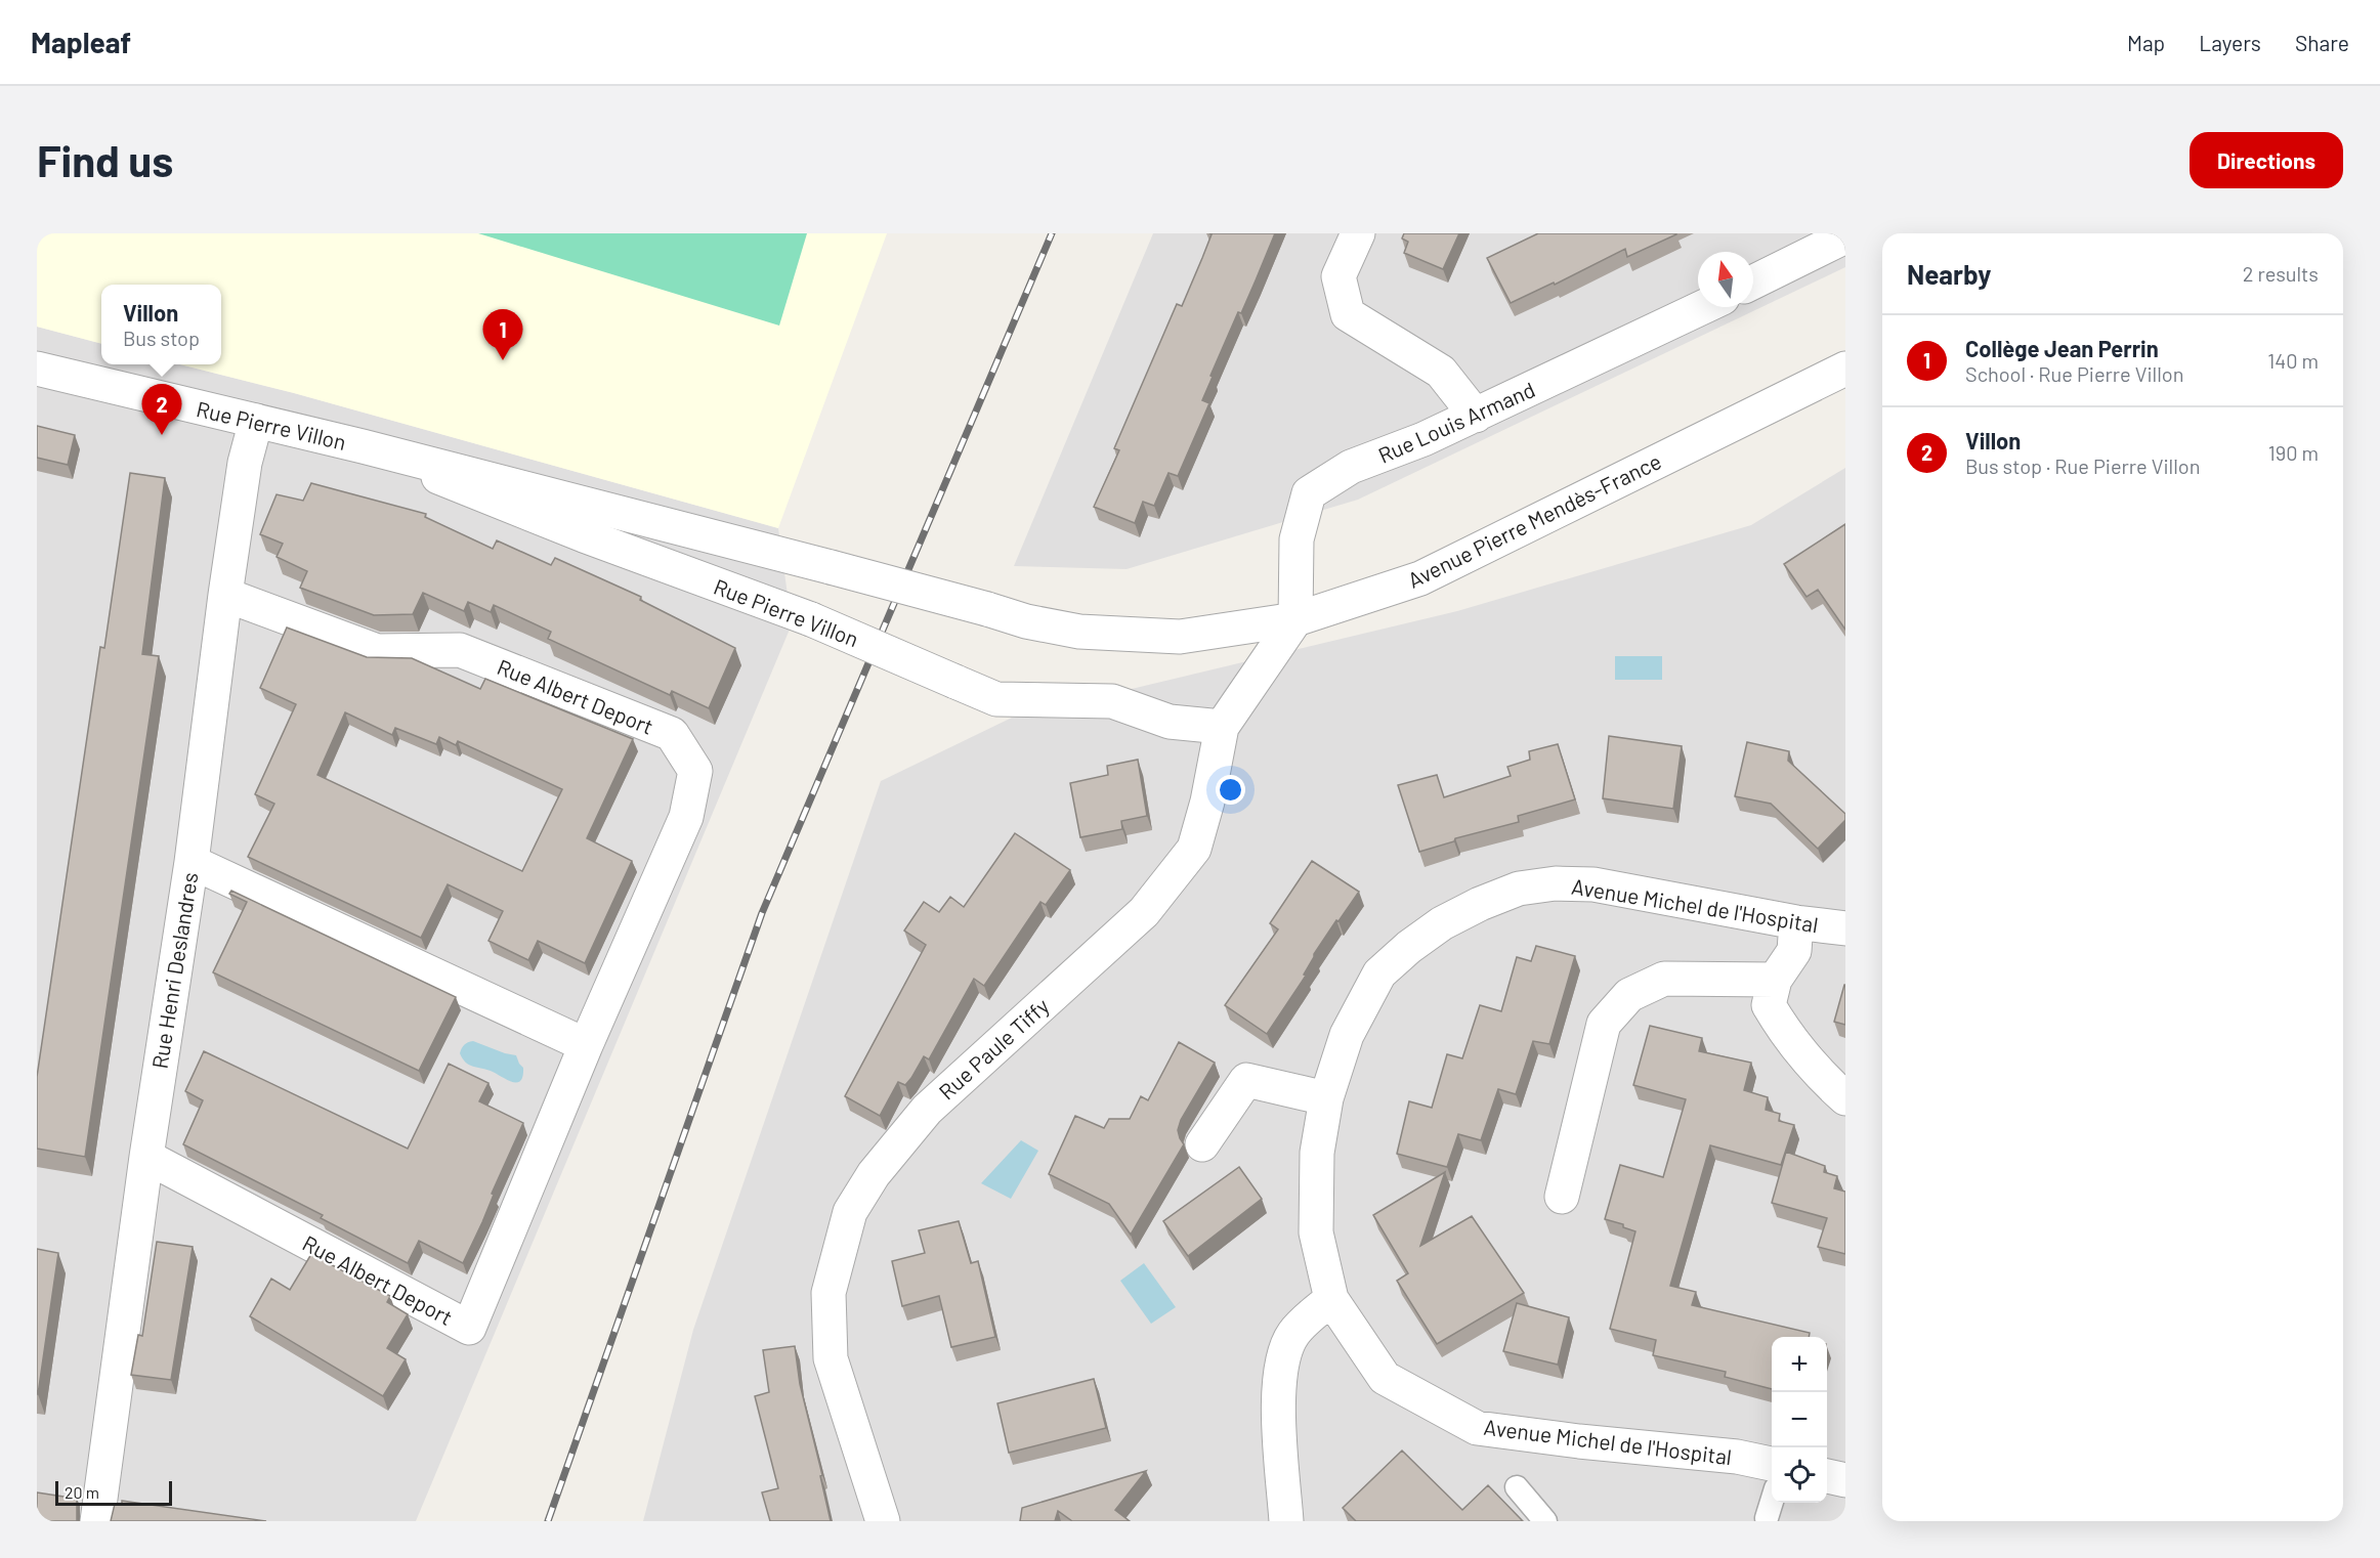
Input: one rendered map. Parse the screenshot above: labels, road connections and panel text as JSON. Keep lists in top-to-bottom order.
{
  "streets": {
    "street": [
      "Rue Louis Armand",
      "Rue Pierre Villon",
      "Avenue Pierre Mendès-France",
      "Rue Albert Deport",
      "Avenue Michel de l'Hospital",
      "Rue Henri Deslandres",
      "Rue Paule Tiffy"
    ]
  },
  "crossings": [
    ["Rue Louis Armand", "Avenue Pierre Mendès-France"],
    ["Rue Louis Armand", "Rue Paule Tiffy"],
    ["Rue Pierre Villon", "Avenue Pierre Mendès-France"],
    ["Rue Pierre Villon", "Rue Henri Deslandres"],
    ["Rue Pierre Villon", "Rue Paule Tiffy"],
    ["Avenue Pierre Mendès-France", "Rue Paule Tiffy"],
    ["Rue Albert Deport", "Rue Henri Deslandres"]
  ],
  "scale_bar": "20 m",
  "north": "top",
  "page": {
    "header": "Mapleaf",
    "nav": ["Map", "Layers", "Share"],
    "buttons": "Directions",
    "title": "Find us",
    "heading": ["Nearby", "2 results"],
    "popup": ["Villon", "Bus stop"],
    "pins": ["1", "2"],
    "list": [
      {
        "mark": "1",
        "name": "Collège Jean Perrin",
        "note": "School · Rue Pierre Villon",
        "value": "140 m"
      },
      {
        "mark": "2",
        "name": "Villon",
        "note": "Bus stop · Rue Pierre Villon",
        "value": "190 m"
      }
    ],
    "map_buttons": ["+", "−"],
    "scale": "20 m"
  }
}
